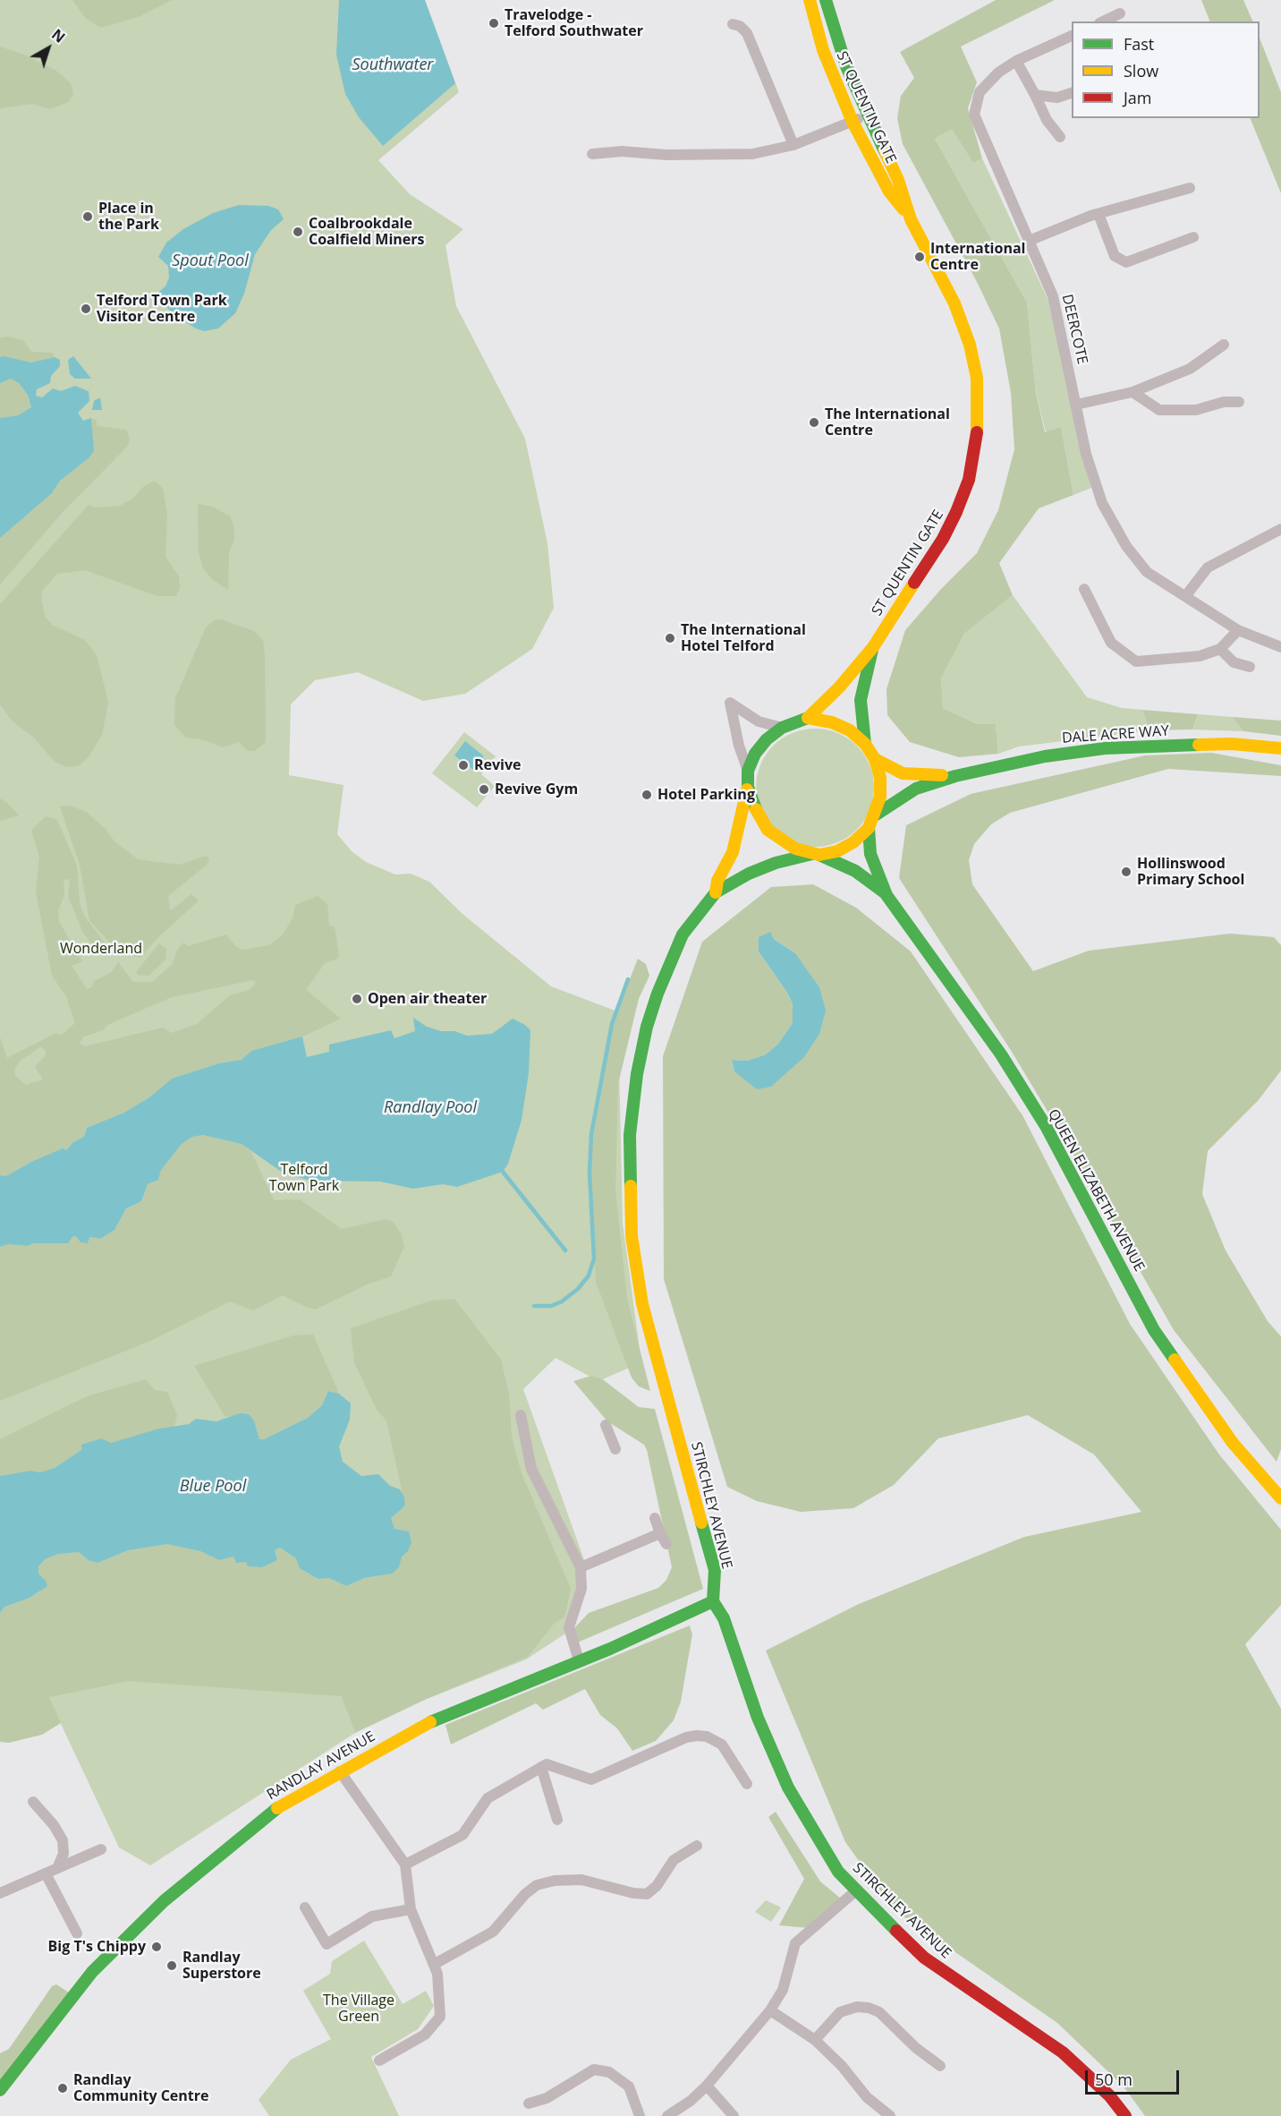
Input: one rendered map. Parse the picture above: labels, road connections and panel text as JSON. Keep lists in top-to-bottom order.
{
  "streets": {
    "street": [
      "ST QUENTIN GATE",
      "DEERCOTE",
      "DALE ACRE WAY",
      "QUEEN ELIZABETH AVENUE",
      "STIRCHLEY AVENUE",
      "RANDLAY AVENUE"
    ]
  },
  "crossings": [
    ["DALE ACRE WAY", "QUEEN ELIZABETH AVENUE"],
    ["STIRCHLEY AVENUE", "RANDLAY AVENUE"]
  ],
  "water": [
    "Southwater",
    "Spout Pool",
    "Randlay Pool",
    "Blue Pool"
  ],
  "parks": ["Wonderland", "Telford Town Park", "The Village Green"],
  "places": [
    "Travelodge - Telford Southwater",
    "Place in the Park",
    "Coalbrookdale Coalfield Miners",
    "International Centre",
    "Telford Town Park Visitor Centre",
    "The International Centre",
    "The International Hotel Telford",
    "Revive",
    "Revive Gym",
    "Hotel Parking",
    "Hollinswood Primary School",
    "Open air theater",
    "Big T's Chippy",
    "Randlay Superstore",
    "Randlay Community Centre"
  ],
  "legend": ["Fast", "Slow", "Jam"],
  "scale_bar": "50 m",
  "north": "top right"
}
